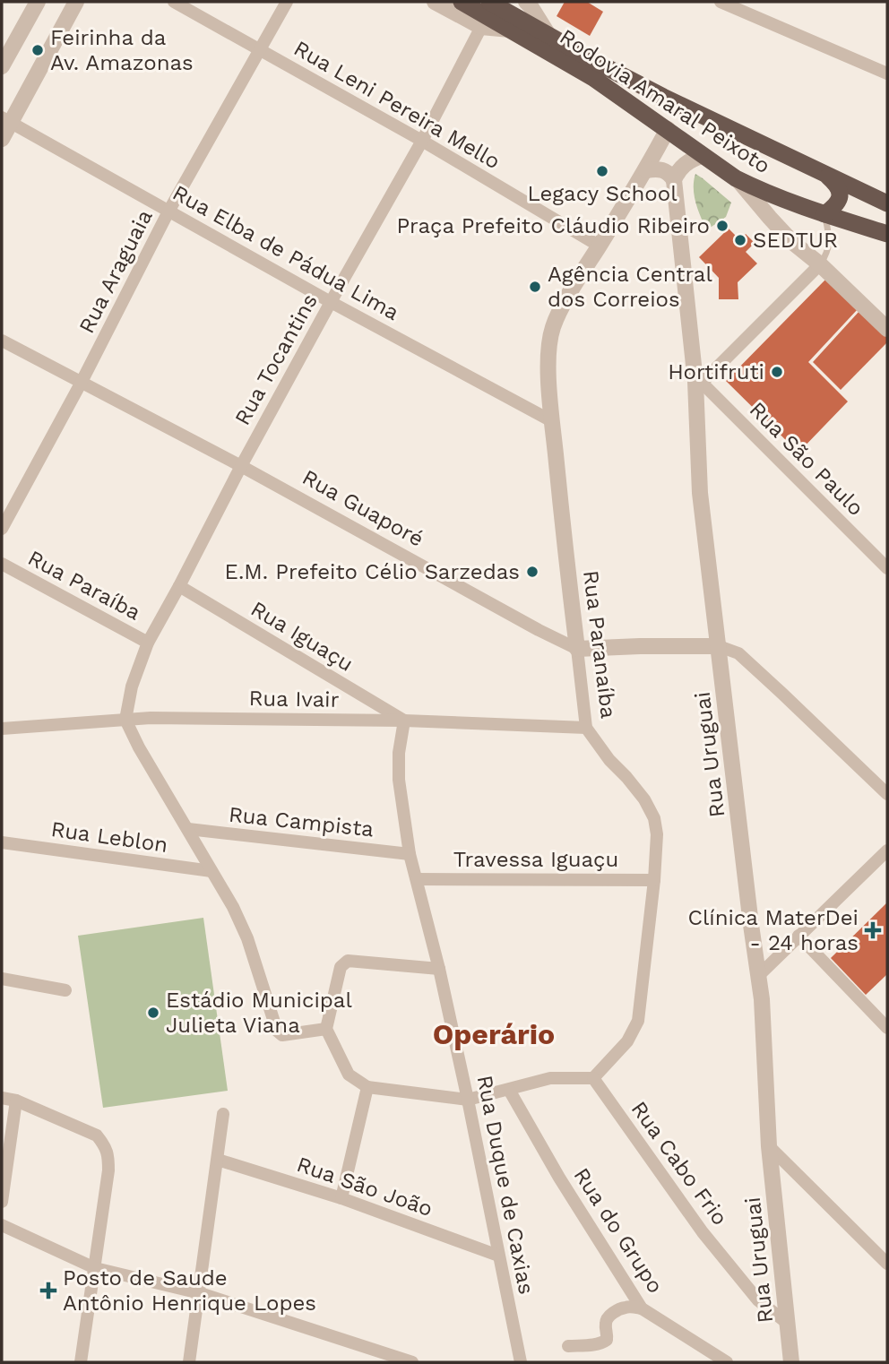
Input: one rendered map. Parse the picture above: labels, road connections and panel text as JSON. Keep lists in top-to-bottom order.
{
  "streets": {
    "highway": ["Rodovia Amaral Peixoto"],
    "street": [
      "Rua Leni Pereira Mello",
      "Rua Elba de Pádua Lima",
      "Rua Araguaia",
      "Rua Tocantins",
      "Rua São Paulo",
      "Rua Guaporé",
      "Rua Paraíba",
      "Rua Iguaçu",
      "Rua Paranaíba",
      "Rua Ivair",
      "Rua Uruguai",
      "Rua Campista",
      "Rua Leblon",
      "Travessa Iguaçu",
      "Rua Cabo Frio",
      "Rua Duque de Caxias",
      "Rua São João",
      "Rua do Grupo"
    ]
  },
  "crossings": [
    ["Rodovia Amaral Peixoto", "Rua Paranaíba"],
    ["Rua Leni Pereira Mello", "Rua Araguaia"],
    ["Rua Leni Pereira Mello", "Rua Tocantins"],
    ["Rua Leni Pereira Mello", "Rua Paranaíba"],
    ["Rua Elba de Pádua Lima", "Rua Araguaia"],
    ["Rua Elba de Pádua Lima", "Rua Tocantins"],
    ["Rua Elba de Pádua Lima", "Rua Paranaíba"],
    ["Rua Araguaia", "Rua Guaporé"],
    ["Rua Tocantins", "Rua Guaporé"],
    ["Rua Tocantins", "Rua Paraíba"],
    ["Rua Tocantins", "Rua Iguaçu"],
    ["Rua Tocantins", "Rua Ivair"],
    ["Rua São Paulo", "Rua Uruguai"],
    ["Rua Guaporé", "Rua Paranaíba"],
    ["Rua Guaporé", "Rua Uruguai"],
    ["Rua Iguaçu", "Rua Ivair"],
    ["Rua Iguaçu", "Rua Duque de Caxias"],
    ["Rua Paranaíba", "Rua Ivair"],
    ["Rua Paranaíba", "Travessa Iguaçu"],
    ["Rua Paranaíba", "Rua Cabo Frio"],
    ["Rua Ivair", "Rua Duque de Caxias"],
    ["Rua Uruguai", "Rua Cabo Frio"],
    ["Rua Campista", "Rua Duque de Caxias"],
    ["Travessa Iguaçu", "Rua Duque de Caxias"],
    ["Rua Duque de Caxias", "Rua São João"]
  ],
  "districts": ["Operário"],
  "places": {
    "other": [
      "Feirinha da Av. Amazonas",
      "Legacy School",
      "Praça Prefeito Cláudio Ribeiro",
      "SEDTUR",
      "Agência Central dos Correios",
      "Hortifruti",
      "E.M. Prefeito Célio Sarzedas",
      "Estádio Municipal Julieta Viana"
    ],
    "health": ["Clínica MaterDei - 24 horas", "Posto de Saude Antônio Henrique Lopes"]
  }
}
